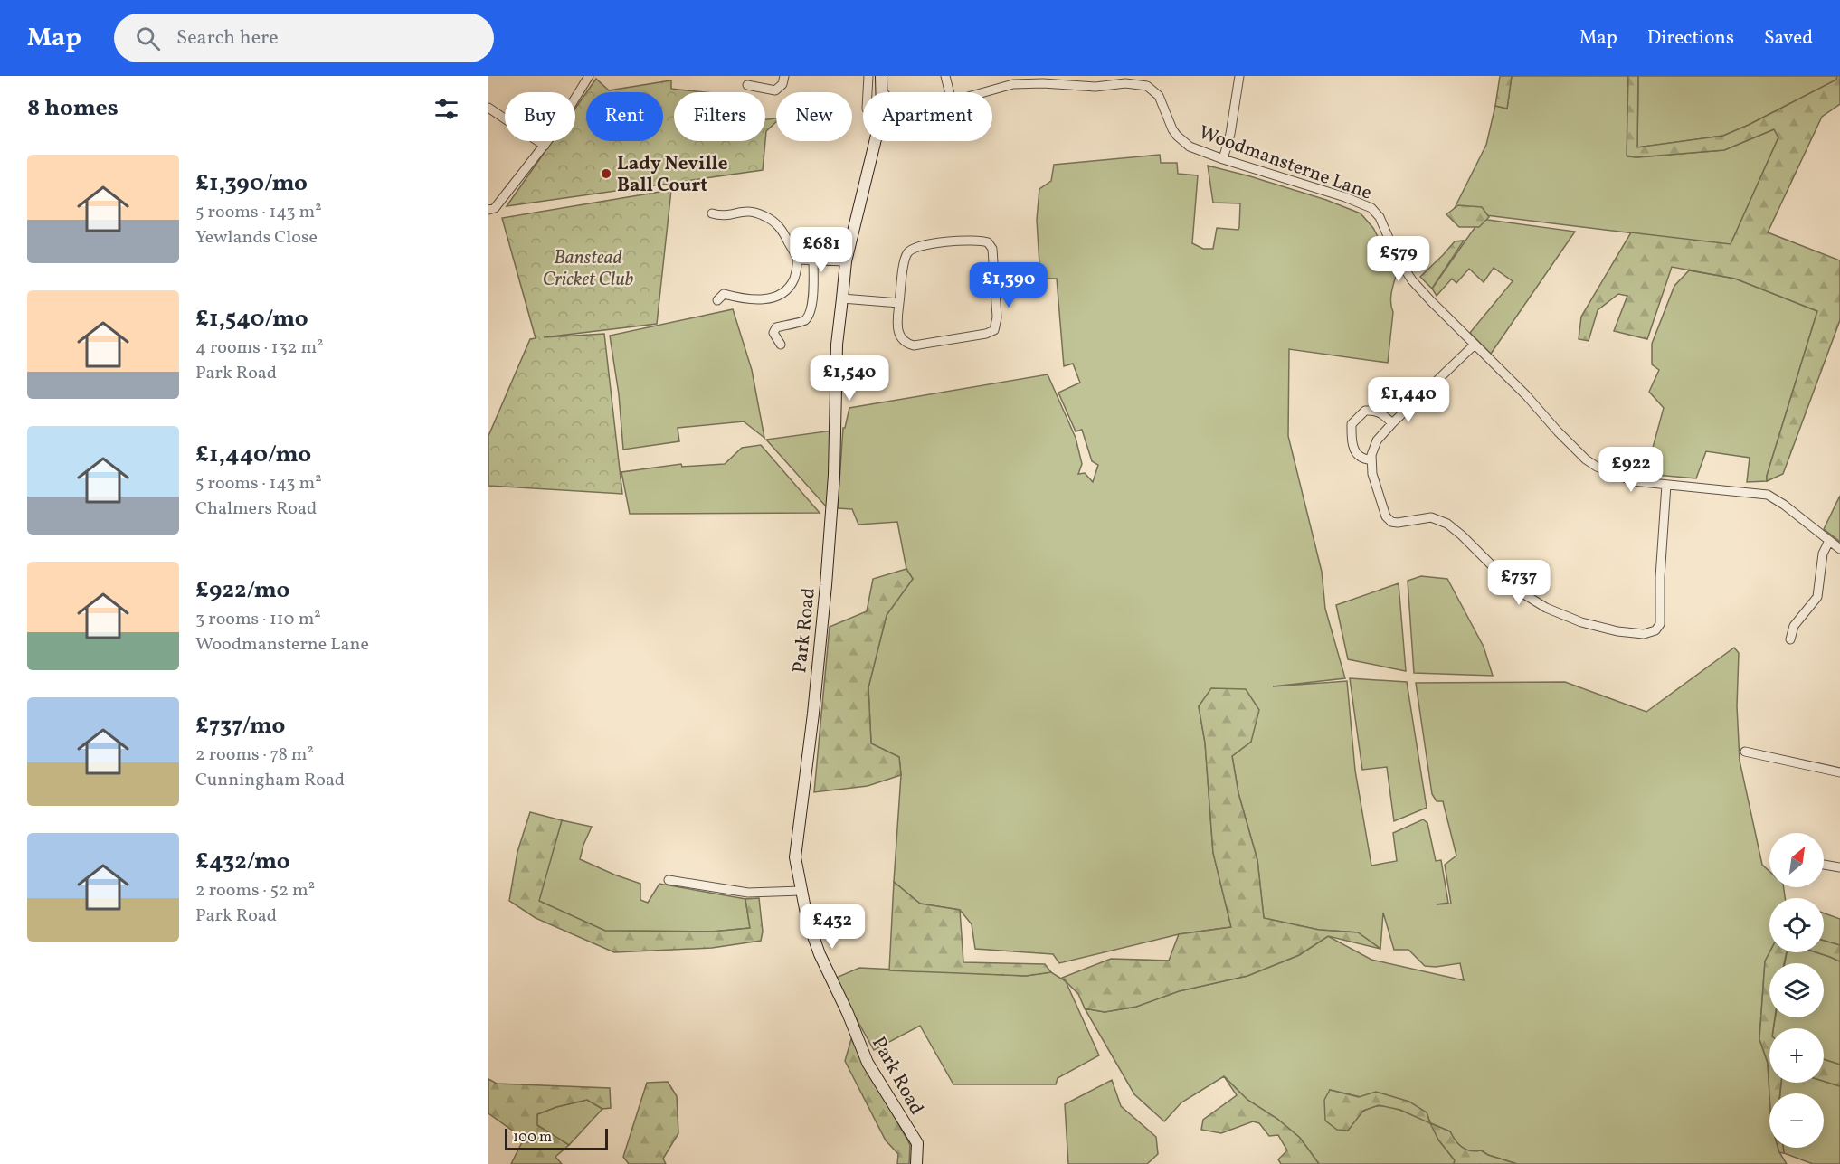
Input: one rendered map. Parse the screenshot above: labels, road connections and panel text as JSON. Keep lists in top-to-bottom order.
{
  "streets": {
    "street": ["Woodmansterne Lane", "Park Road"]
  },
  "parks": ["Banstead Cricket Club"],
  "places": ["Lady Neville Ball Court"],
  "scale_bar": "100 m",
  "north": "top right",
  "page": {
    "header": "Map",
    "search": "Search here",
    "nav": ["Map", "Directions", "Saved"],
    "heading": "8 homes",
    "chip": [
      "Buy",
      "Rent",
      "Filters",
      "New",
      "Apartment"
    ],
    "list": [
      {
        "name": "£1,390/mo",
        "note": "5 rooms · 143 m² · Yewlands Close"
      },
      {
        "name": "£1,540/mo",
        "note": "4 rooms · 132 m² · Park Road"
      },
      {
        "name": "£1,440/mo",
        "note": "5 rooms · 143 m² · Chalmers Road"
      },
      {
        "name": "£922/mo",
        "note": "3 rooms · 110 m² · Woodmansterne Lane"
      },
      {
        "name": "£737/mo",
        "note": "2 rooms · 78 m² · Cunningham Road"
      },
      {
        "name": "£432/mo",
        "note": "2 rooms · 52 m² · Park Road"
      }
    ],
    "price": [
      "£681",
      "£579",
      "£1,390",
      "£1,540",
      "£1,440",
      "£922",
      "£737",
      "£432"
    ],
    "map_buttons": ["+", "−"],
    "scale": "100 m"
  }
}
